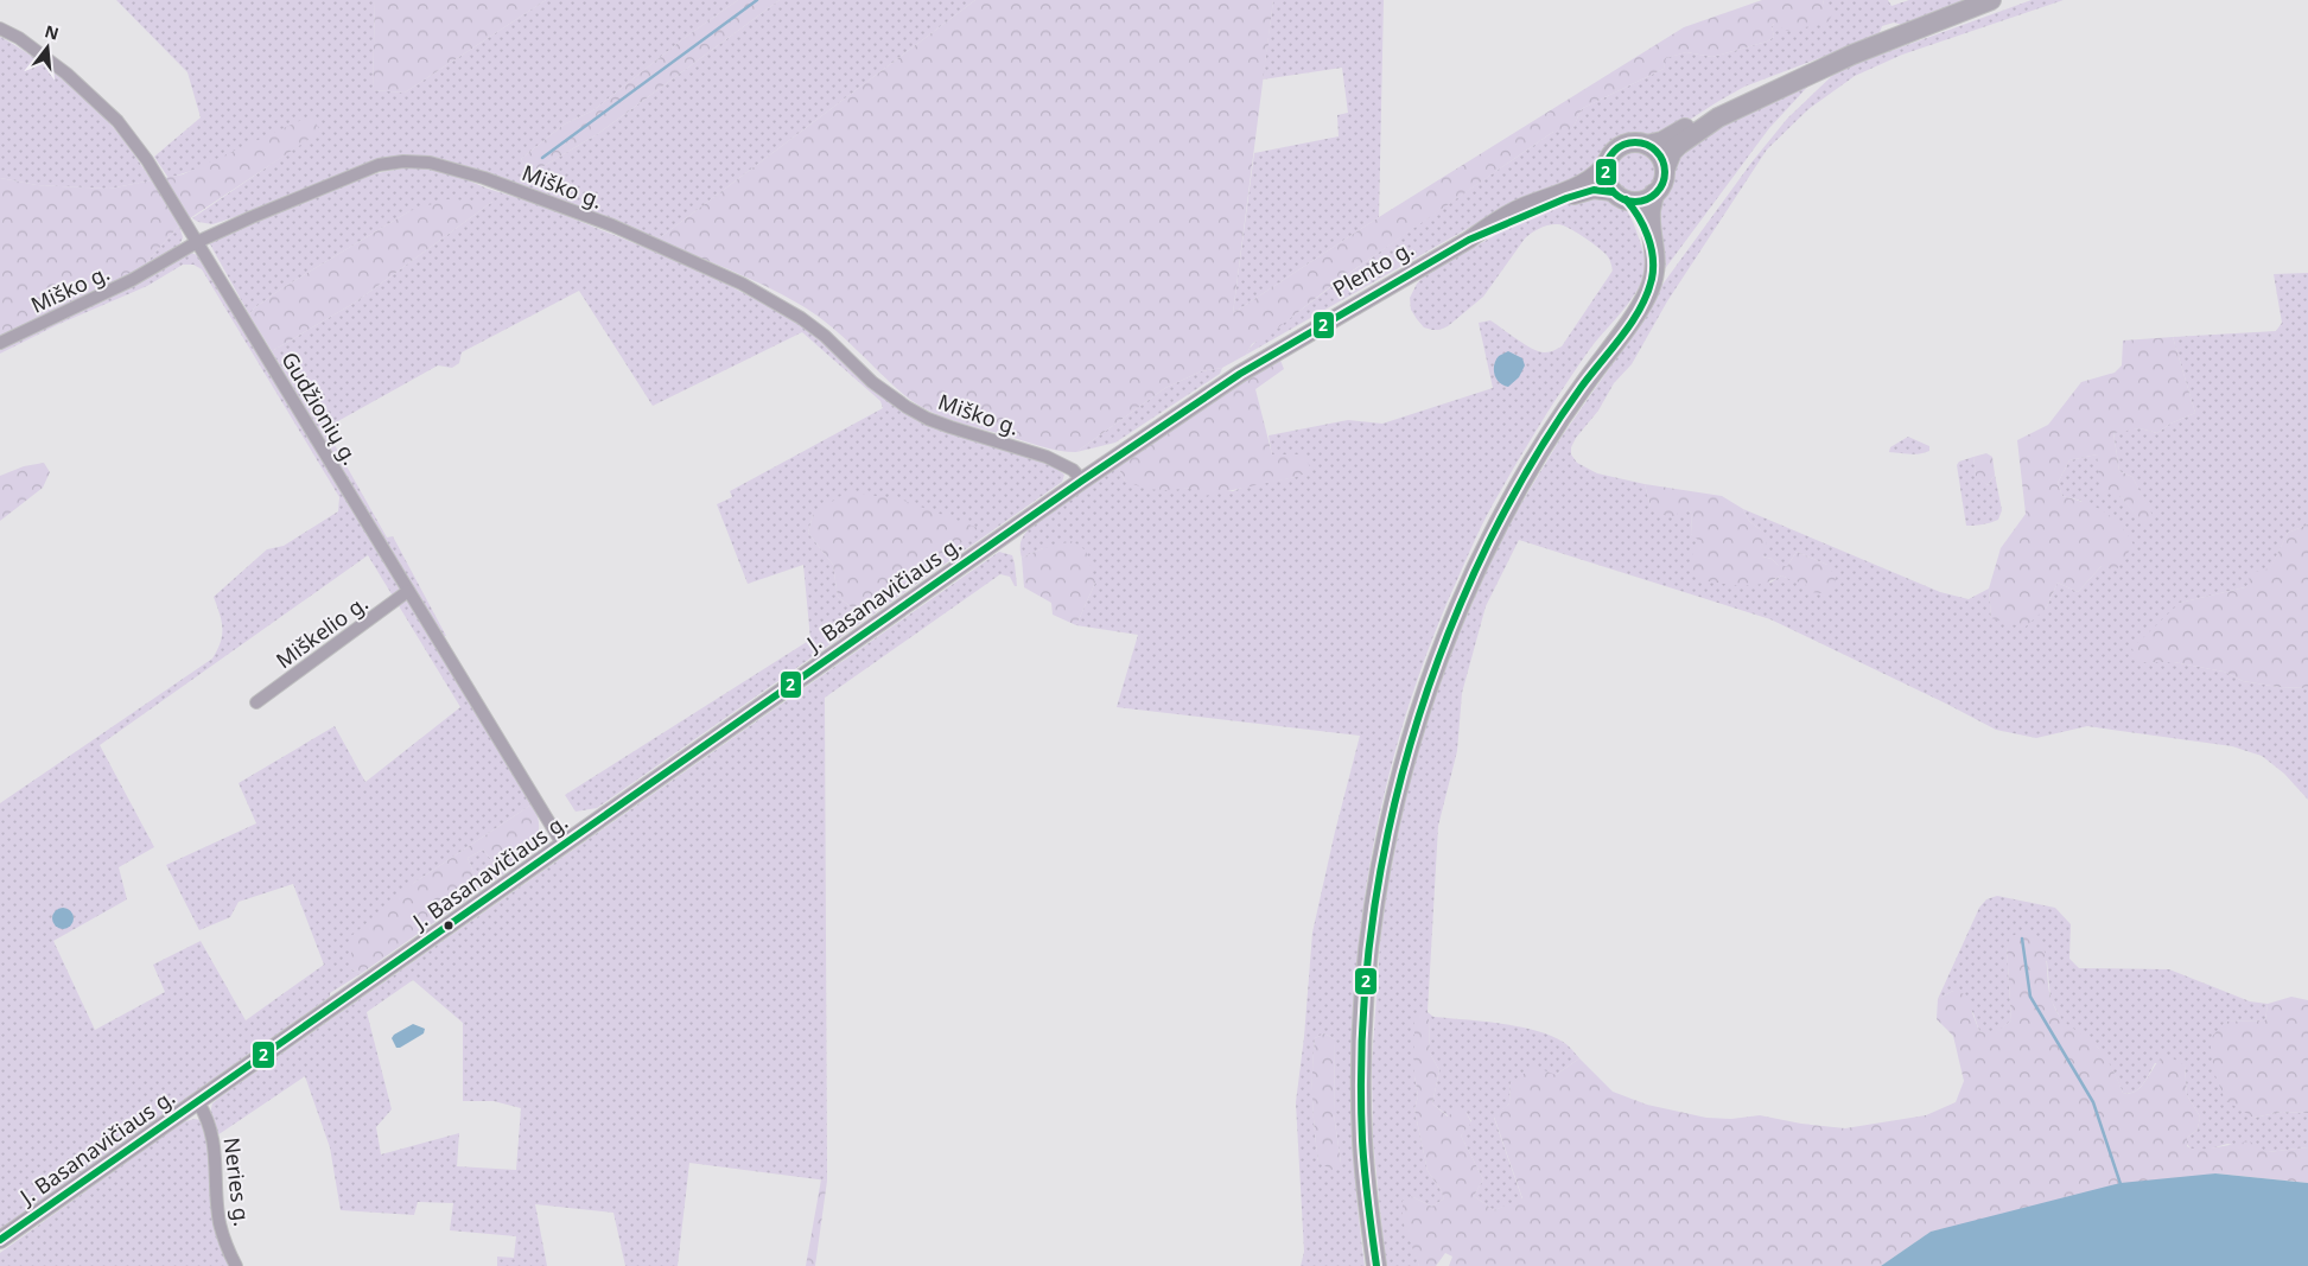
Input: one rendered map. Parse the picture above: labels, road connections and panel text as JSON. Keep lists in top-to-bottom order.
{
  "streets": {
    "main road": ["Plento g.", "J. Basanavičiaus g."],
    "street": [
      "Miško g.",
      "Gudžionių g.",
      "Miškelio g.",
      "Neries g."
    ]
  },
  "crossings": [
    ["Miško g.", "Plento g."],
    ["Miško g.", "Gudžionių g."],
    ["Miško g.", "J. Basanavičiaus g."],
    ["Plento g.", "J. Basanavičiaus g."],
    ["Gudžionių g.", "J. Basanavičiaus g."],
    ["Gudžionių g.", "Miškelio g."],
    ["J. Basanavičiaus g.", "Neries g."]
  ],
  "lines": ["transit line 2"],
  "north": "top"
}
